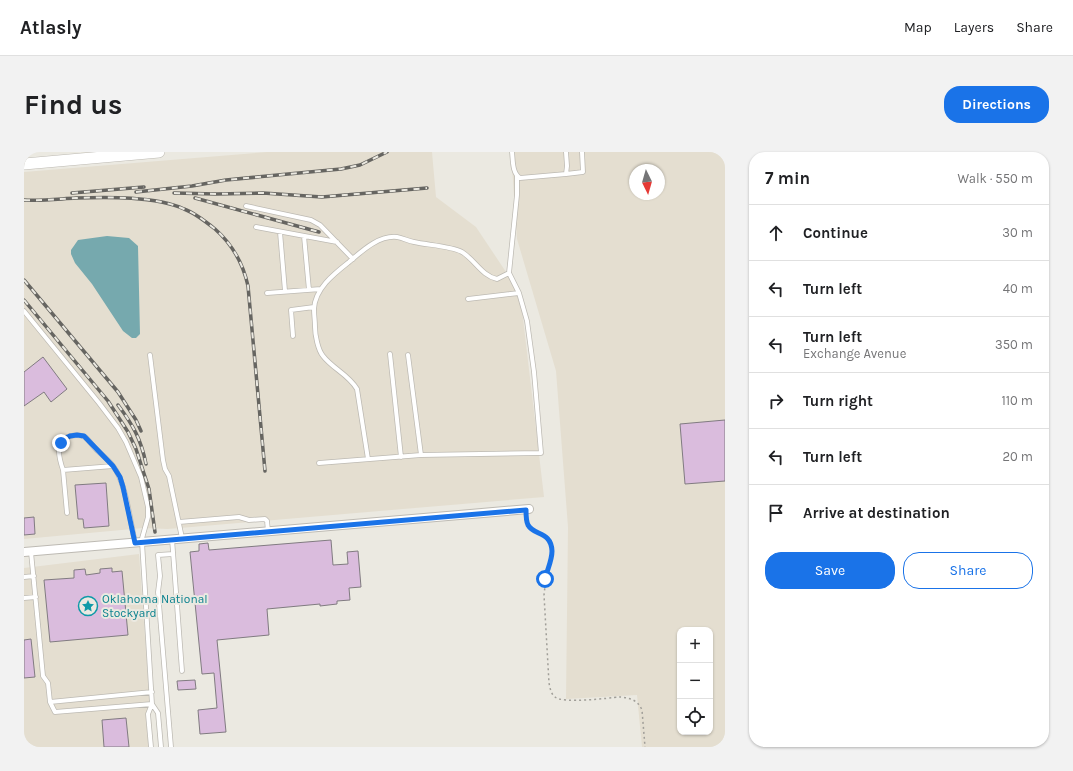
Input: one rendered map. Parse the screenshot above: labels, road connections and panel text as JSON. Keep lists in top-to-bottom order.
{
  "places": {
    "place": ["Oklahoma National Stockyard"]
  },
  "north": "bottom",
  "page": {
    "header": "Atlasly",
    "nav": ["Map", "Layers", "Share"],
    "buttons": [
      "Directions",
      ["Save", "Share"]
    ],
    "title": "Find us",
    "heading": ["7 min", "Walk · 550 m"],
    "list": [
      ["Continue", "30 m"],
      ["Turn left", "40 m"],
      ["Turn left", "Exchange Avenue", "350 m"],
      ["Turn right", "110 m"],
      ["Turn left", "20 m"],
      "Arrive at destination"
    ],
    "map_buttons": ["+", "−"]
  }
}
